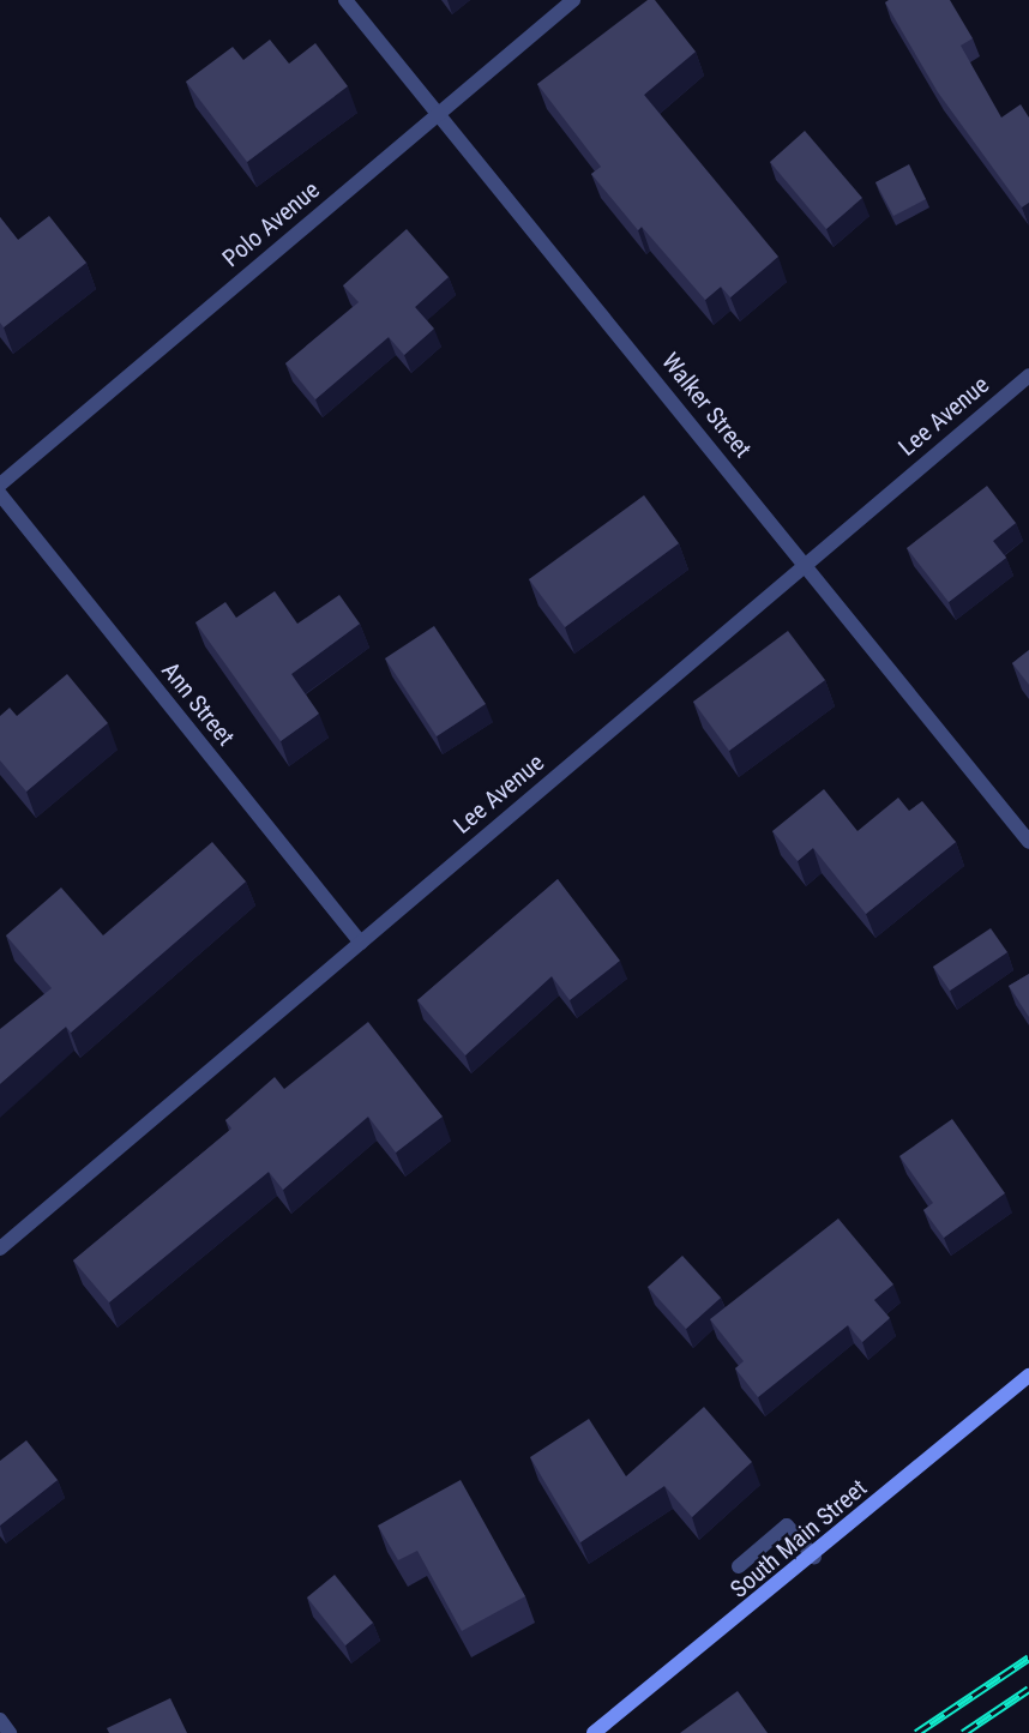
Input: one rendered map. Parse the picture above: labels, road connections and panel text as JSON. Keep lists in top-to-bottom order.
{
  "streets": {
    "main road": ["South Main Street"],
    "street": [
      "Polo Avenue",
      "Walker Street",
      "Lee Avenue",
      "Ann Street"
    ]
  },
  "crossings": [
    ["Polo Avenue", "Walker Street"],
    ["Walker Street", "Lee Avenue"],
    ["Lee Avenue", "Ann Street"]
  ]
}
